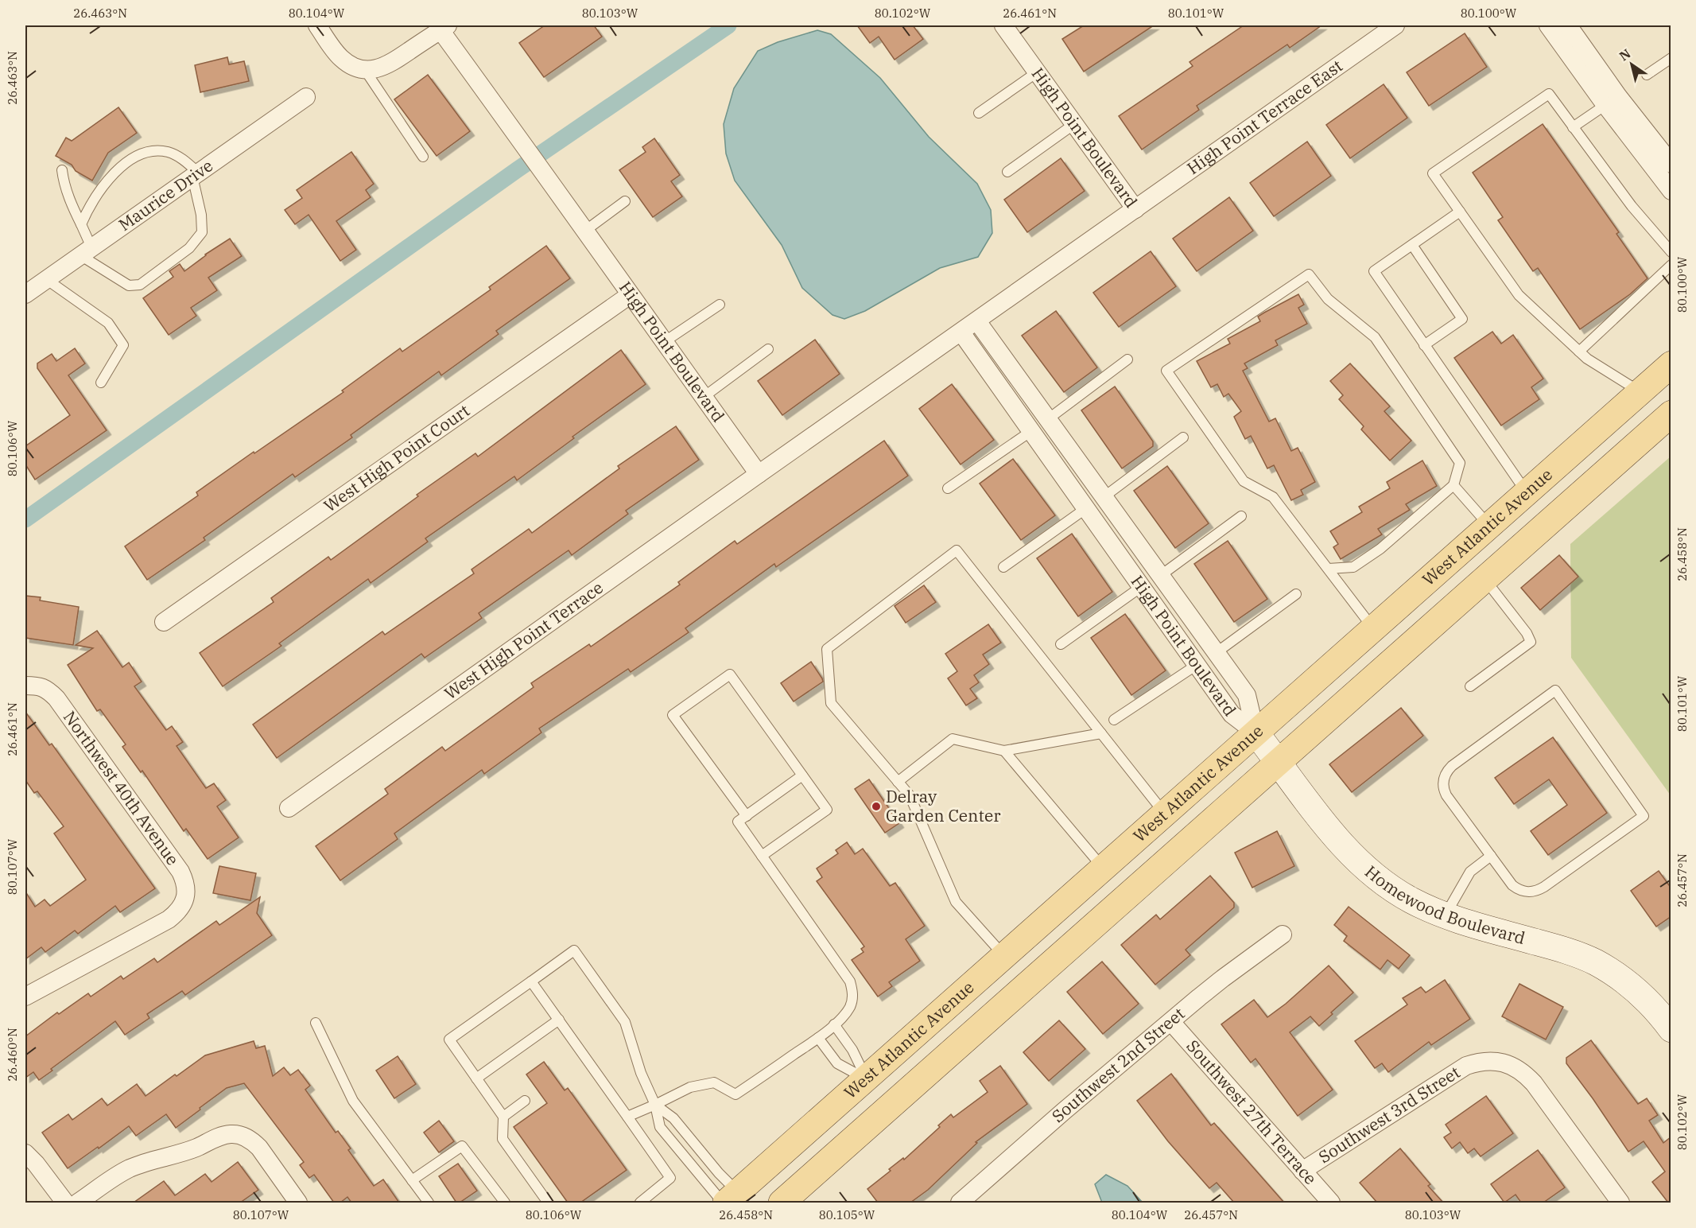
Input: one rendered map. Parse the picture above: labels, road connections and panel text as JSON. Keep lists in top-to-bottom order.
{
  "streets": {
    "main road": ["West Atlantic Avenue"],
    "street": [
      "High Point Terrace East",
      "High Point Boulevard",
      "Maurice Drive",
      "West High Point Court",
      "West High Point Terrace",
      "Northwest 40th Avenue",
      "Homewood Boulevard",
      "Southwest 2nd Street",
      "Southwest 27th Terrace",
      "Southwest 3rd Street"
    ]
  },
  "crossings": [
    ["High Point Terrace East", "High Point Boulevard"],
    ["High Point Boulevard", "West High Point Court"],
    ["High Point Boulevard", "West Atlantic Avenue"],
    ["High Point Boulevard", "West High Point Terrace"],
    ["High Point Boulevard", "Homewood Boulevard"],
    ["West Atlantic Avenue", "Homewood Boulevard"],
    ["Southwest 2nd Street", "Southwest 27th Terrace"],
    ["Southwest 27th Terrace", "Southwest 3rd Street"]
  ],
  "places": ["Delray Garden Center"],
  "north": "top left",
  "coordinates": [
    "26.463°N",
    "80.104°W",
    "80.103°W",
    "80.102°W",
    "26.461°N",
    "80.101°W",
    "80.100°W",
    "80.106°W",
    "26.458°N",
    "80.107°W",
    "26.457°N",
    "26.460°N",
    "80.105°W"
  ]
}
